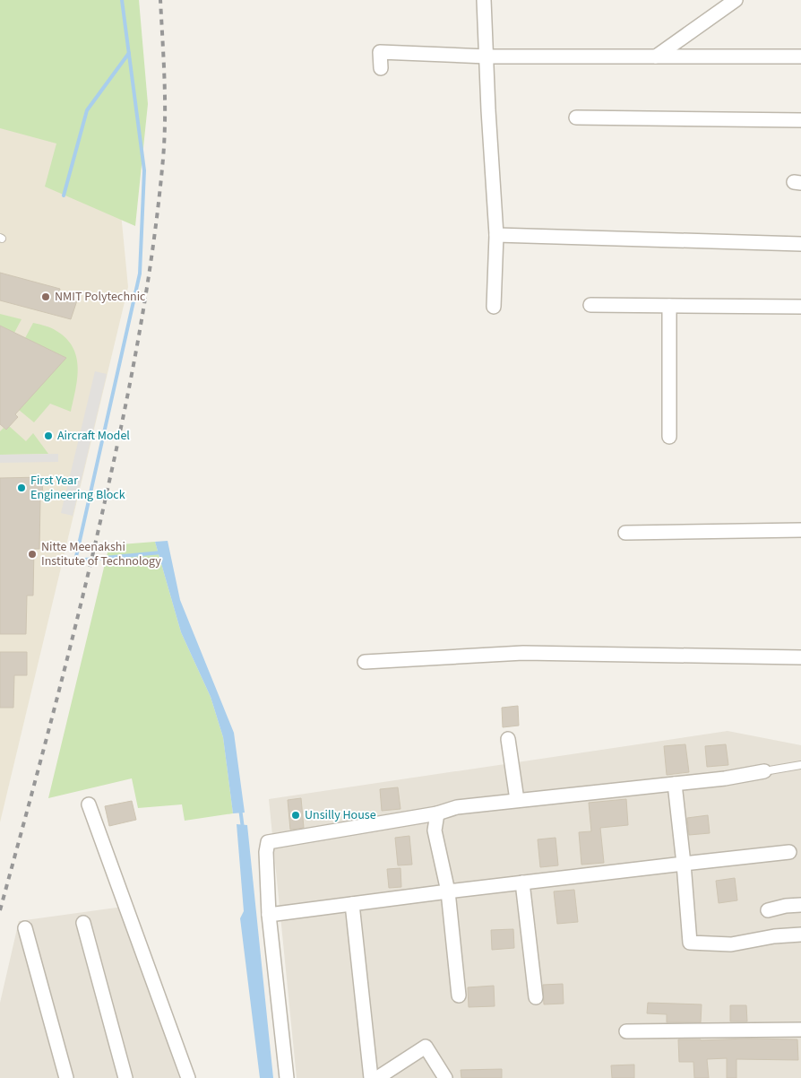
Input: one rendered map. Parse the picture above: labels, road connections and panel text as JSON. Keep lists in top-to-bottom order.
{
  "places": [
    "NMIT Polytechnic",
    "Aircraft Model",
    "First Year Engineering Block",
    "Nitte Meenakshi Institute of Technology",
    "Unsilly House"
  ]
}
